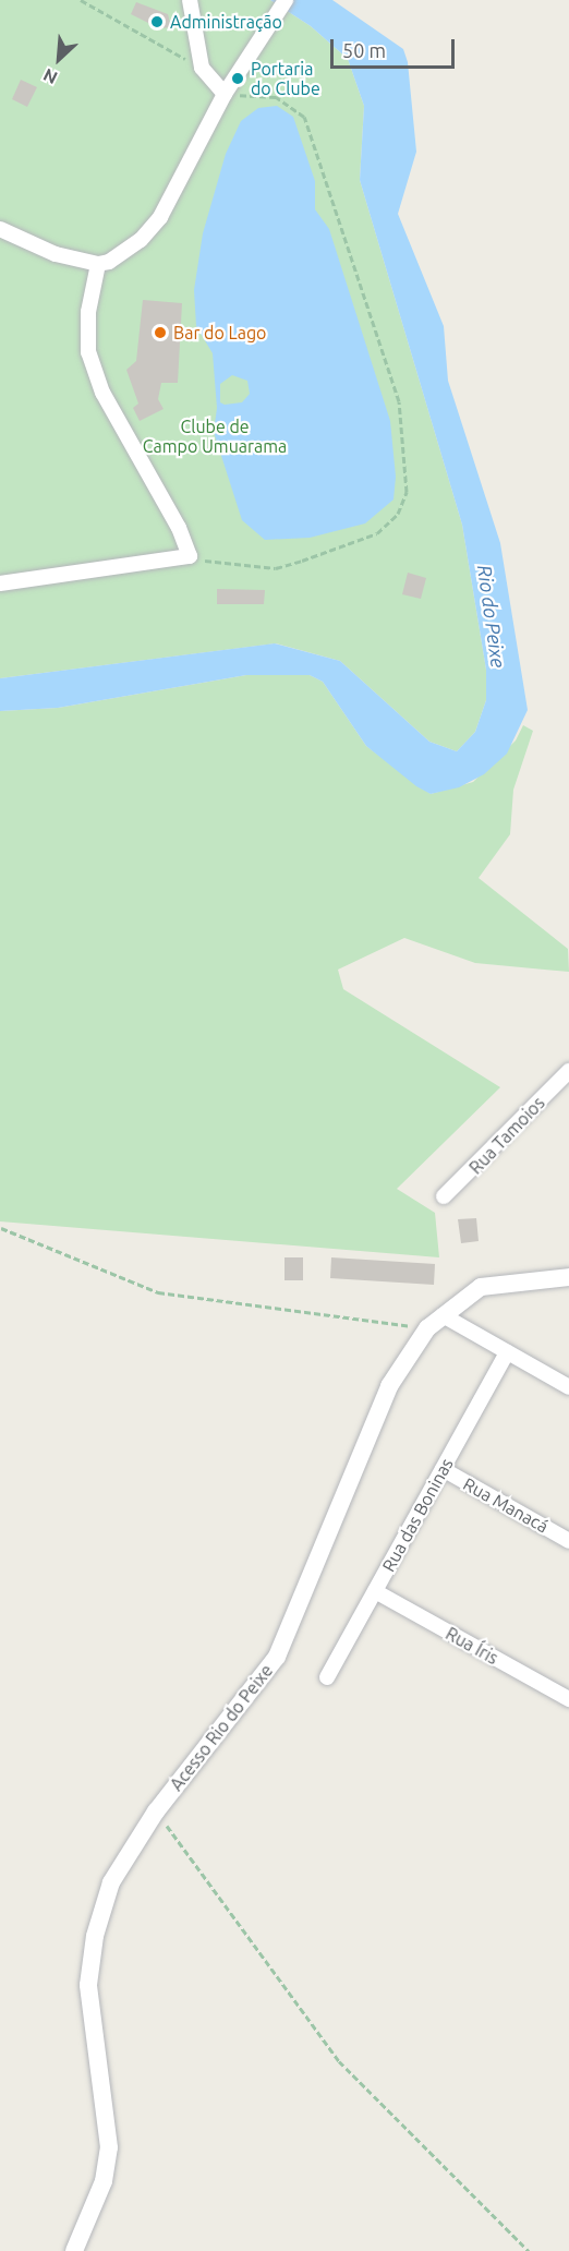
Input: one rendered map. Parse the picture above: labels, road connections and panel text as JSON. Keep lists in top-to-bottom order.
{
  "streets": {
    "street": [
      "Rua Tamoios",
      "Rua Manacá",
      "Rua das Boninas",
      "Rua Íris",
      "Acesso Rio do Peixe"
    ]
  },
  "crossings": [
    ["Rua Manacá", "Rua das Boninas"],
    ["Rua das Boninas", "Rua Íris"]
  ],
  "water": ["Rio do Peixe"],
  "parks": ["Clube de Campo Umuarama"],
  "places": ["Administração", "Portaria do Clube", "Bar do Lago"],
  "scale_bar": "50 m",
  "north": "bottom left"
}
